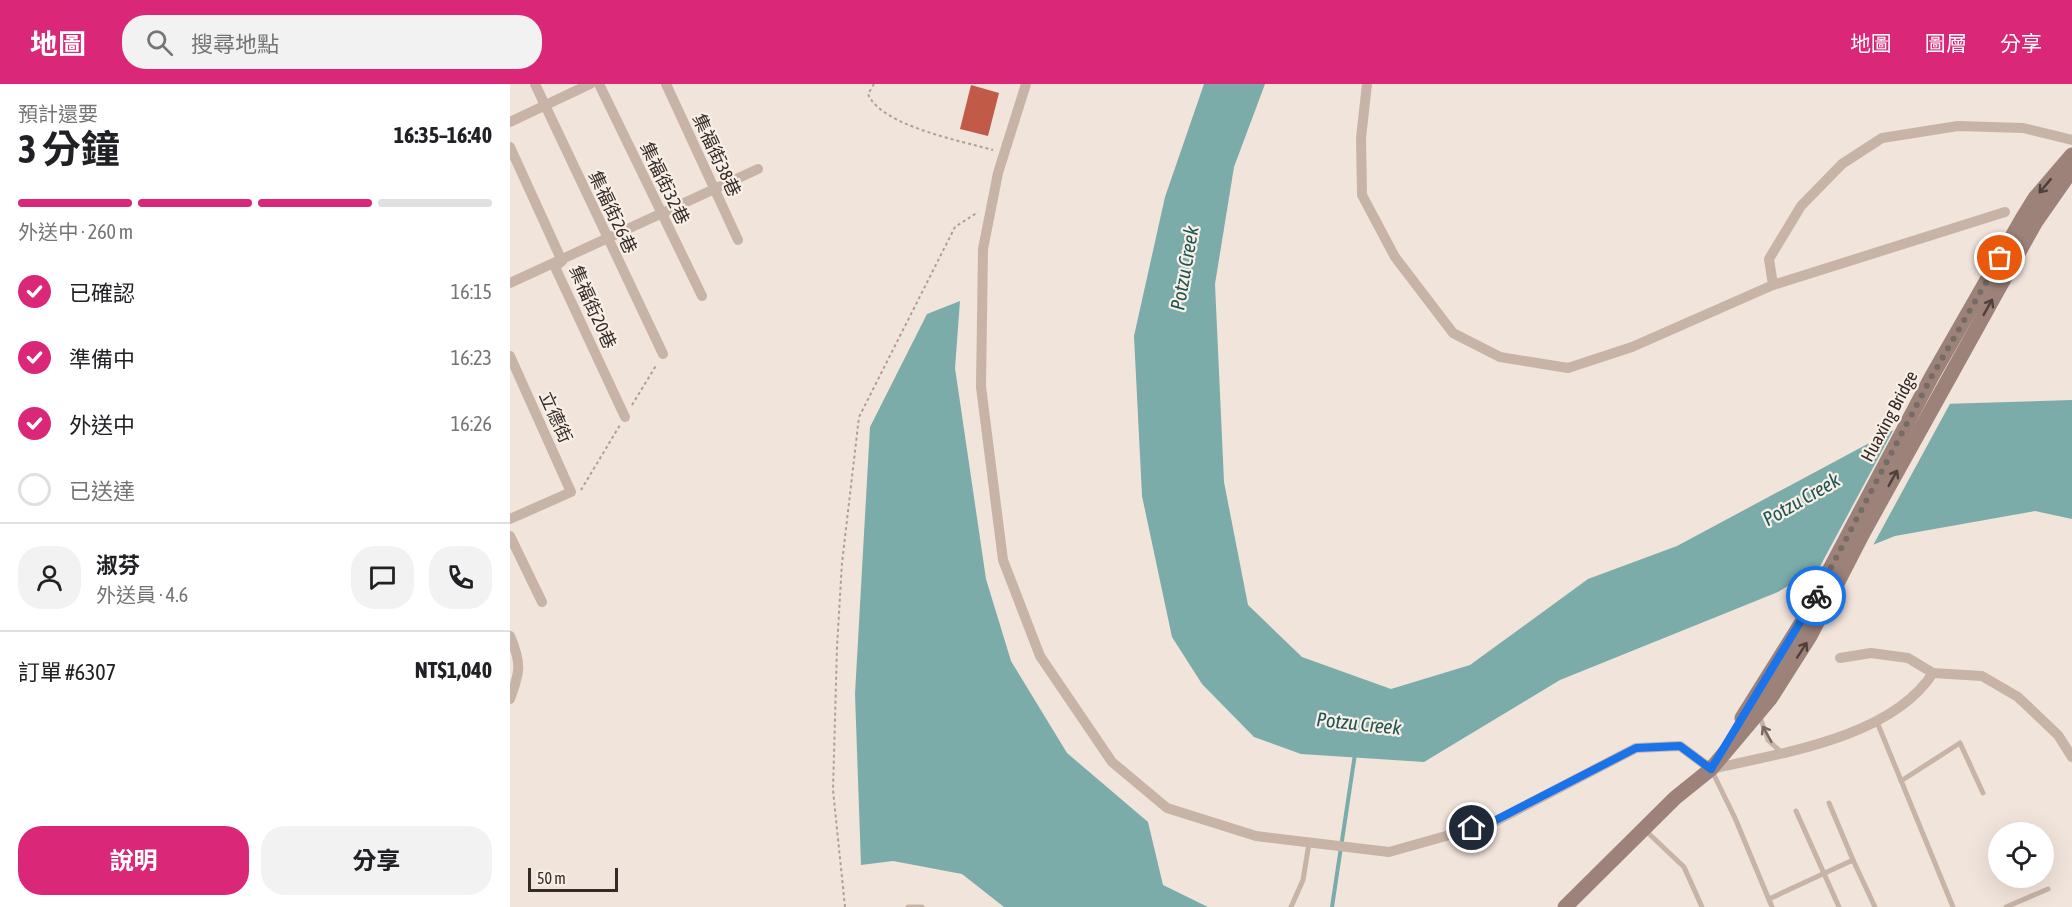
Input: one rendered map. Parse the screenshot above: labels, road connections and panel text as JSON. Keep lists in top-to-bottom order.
{
  "streets": {
    "street": [
      "集福街38巷",
      "集福街32巷",
      "集福街26巷",
      "集福街20巷",
      "Huaxing Bridge",
      "立德街"
    ]
  },
  "water": ["Potzu Creek"],
  "scale_bar": "50 m",
  "page": {
    "header": "地圖",
    "search": "搜尋地點",
    "nav": ["地圖", "圖層", "分享"],
    "heading": ["3 分鐘", "預計還要", "16:35–16:40"],
    "panel": [
      "淑芬",
      "外送員 · 4.6",
      "訂單 #6307",
      "NT$1,040"
    ],
    "bar": "外送中 · 260 m",
    "list": [
      ["已確認", "16:15"],
      ["準備中", "16:23"],
      ["外送中", "16:26"],
      "已送達"
    ],
    "buttons": ["說明", "分享"],
    "scale": "50 m"
  }
}
